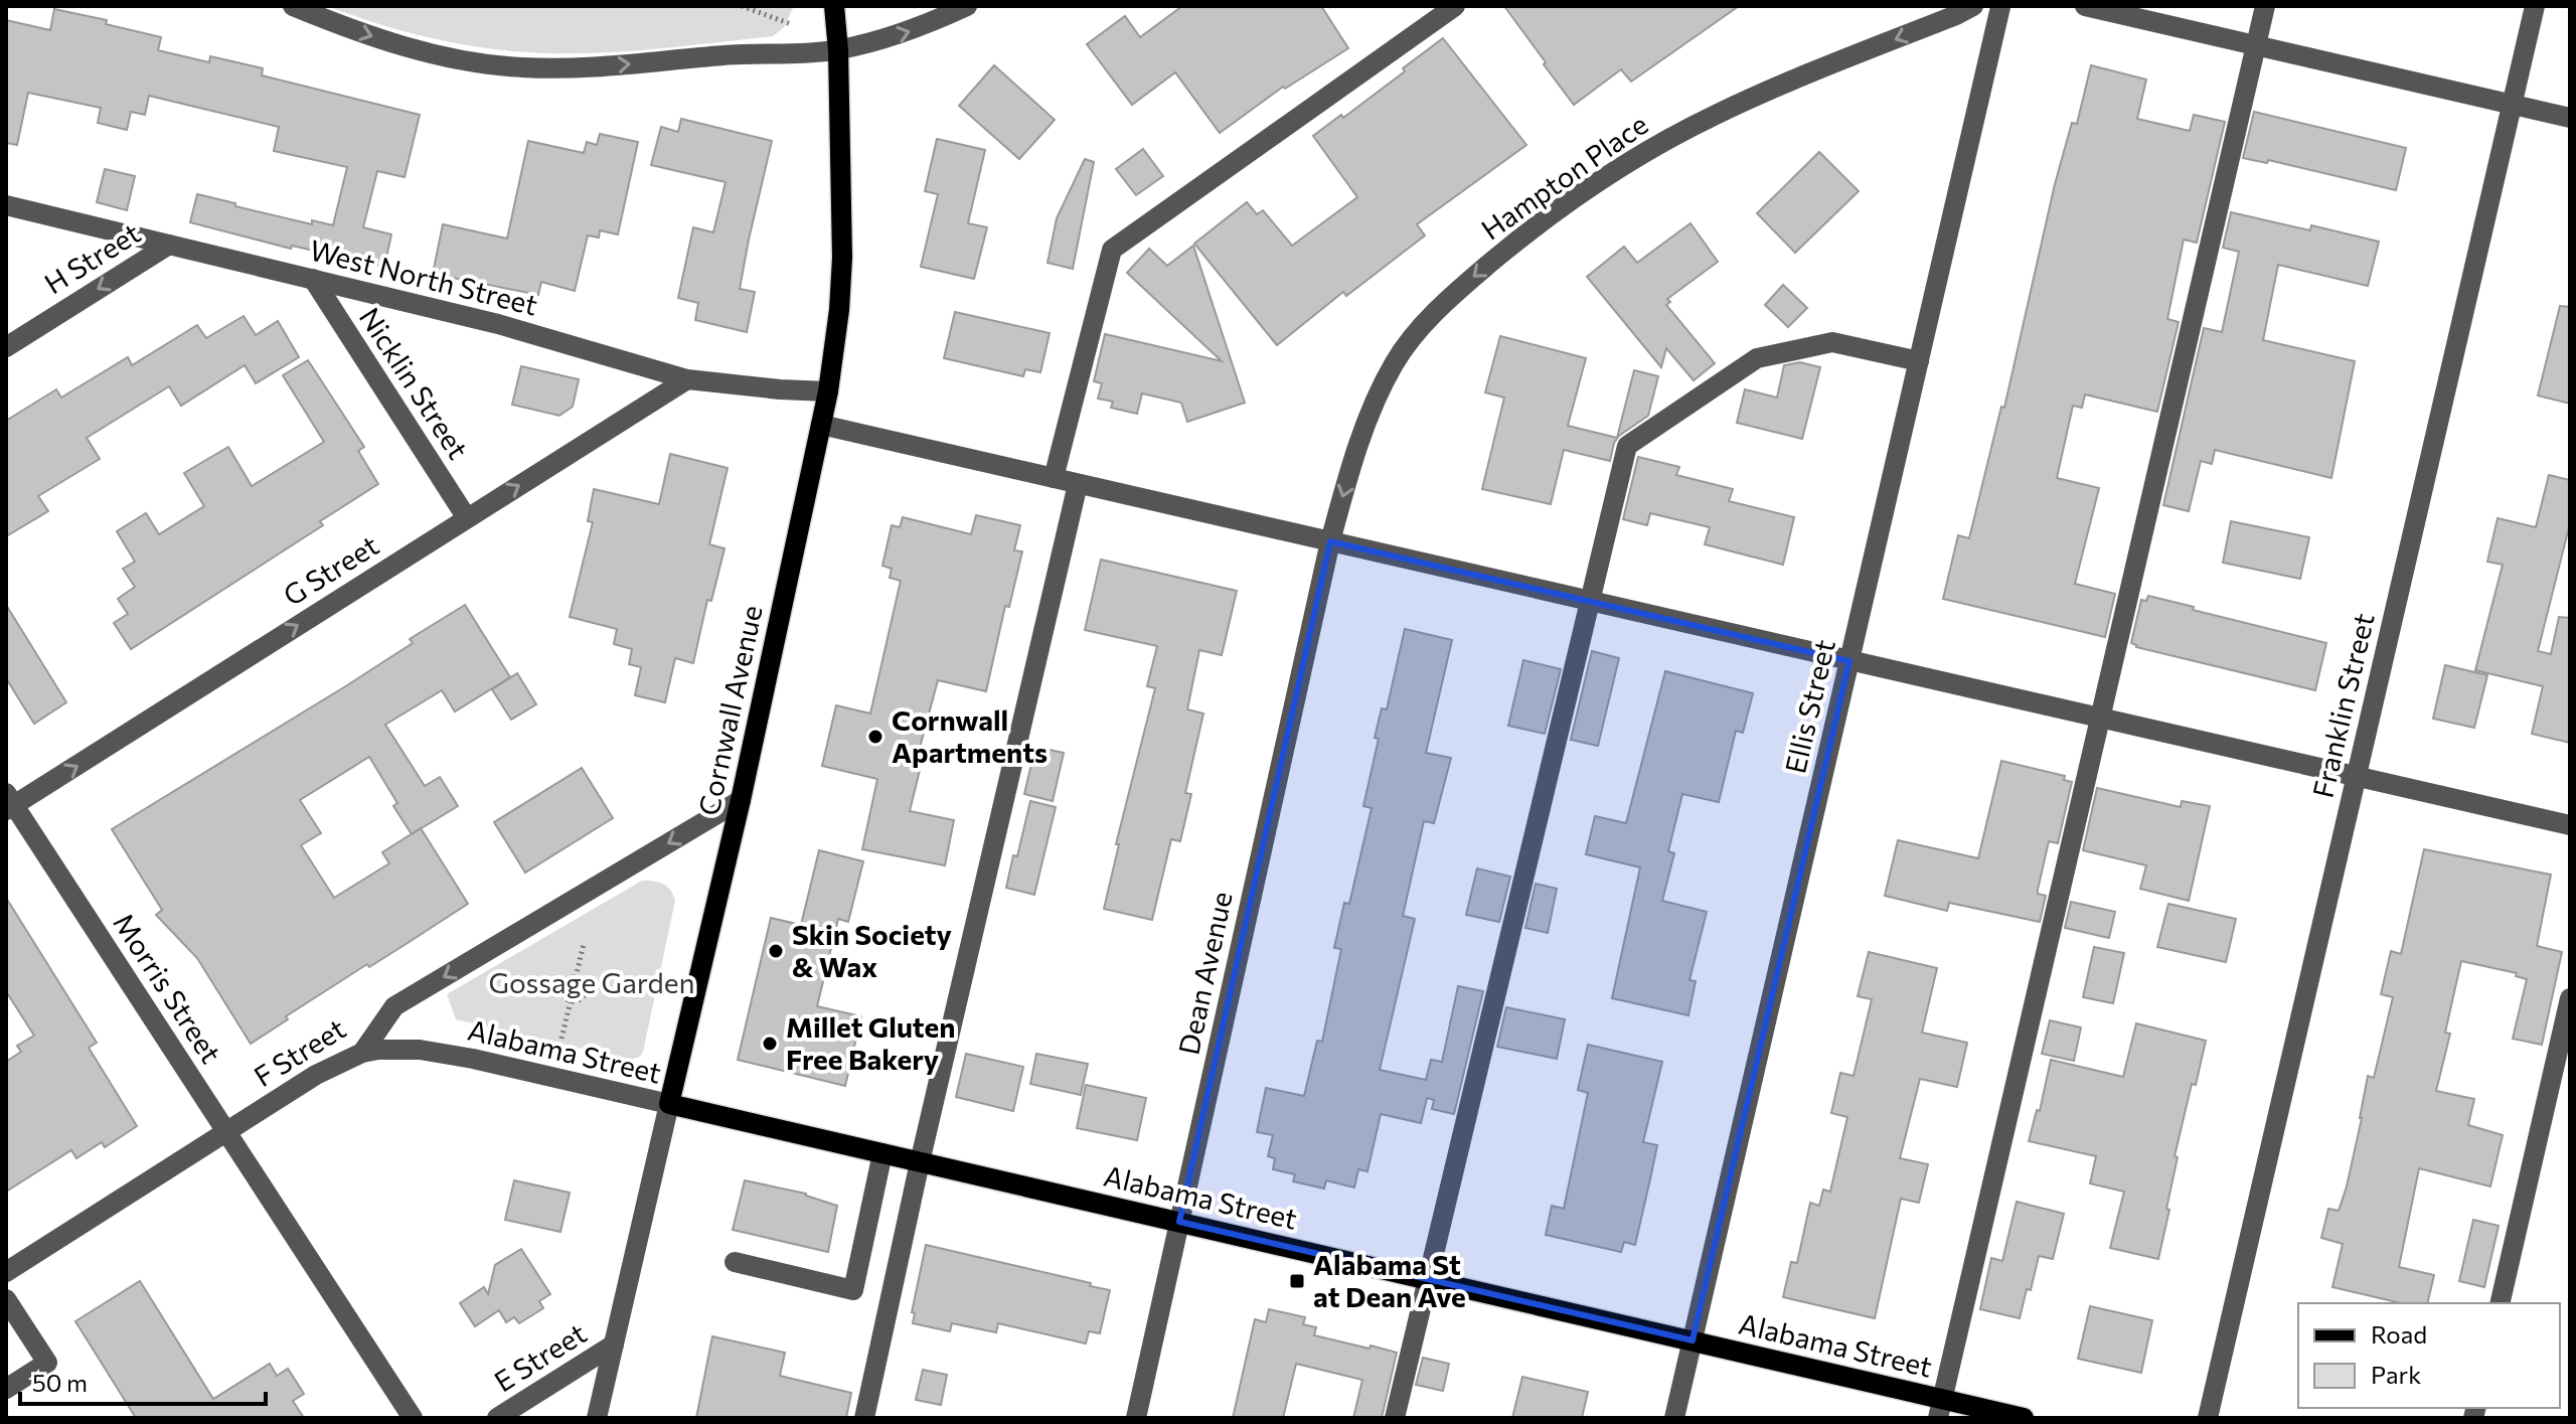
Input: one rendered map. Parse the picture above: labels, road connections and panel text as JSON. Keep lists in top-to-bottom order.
{
  "streets": {
    "main road": ["Cornwall Avenue", "Alabama Street"],
    "street": [
      "Hampton Place",
      "H Street",
      "West North Street",
      "Nicklin Street",
      "G Street",
      "Franklin Street",
      "Ellis Street",
      "Dean Avenue",
      "Morris Street",
      "F Street",
      "E Street"
    ]
  },
  "crossings": [
    ["Hampton Place", "Dean Avenue"],
    ["H Street", "West North Street"],
    ["West North Street", "Nicklin Street"],
    ["West North Street", "G Street"],
    ["West North Street", "Cornwall Avenue"],
    ["Nicklin Street", "G Street"],
    ["G Street", "Morris Street"],
    ["Ellis Street", "Alabama Street"],
    ["Cornwall Avenue", "Alabama Street"],
    ["Cornwall Avenue", "F Street"],
    ["Cornwall Avenue", "E Street"],
    ["Dean Avenue", "Alabama Street"],
    ["Morris Street", "F Street"],
    ["Alabama Street", "F Street"]
  ],
  "one_way": [
    "Hampton Place",
    "H Street",
    "G Street",
    "F Street"
  ],
  "parks": ["Gossage Garden"],
  "places": {
    "other": ["Cornwall Apartments", "Skin Society & Wax", "Millet Gluten Free Bakery"],
    "transit": ["Alabama St at Dean Ave"]
  },
  "legend": ["Road", "Park"],
  "scale_bar": "50 m"
}
